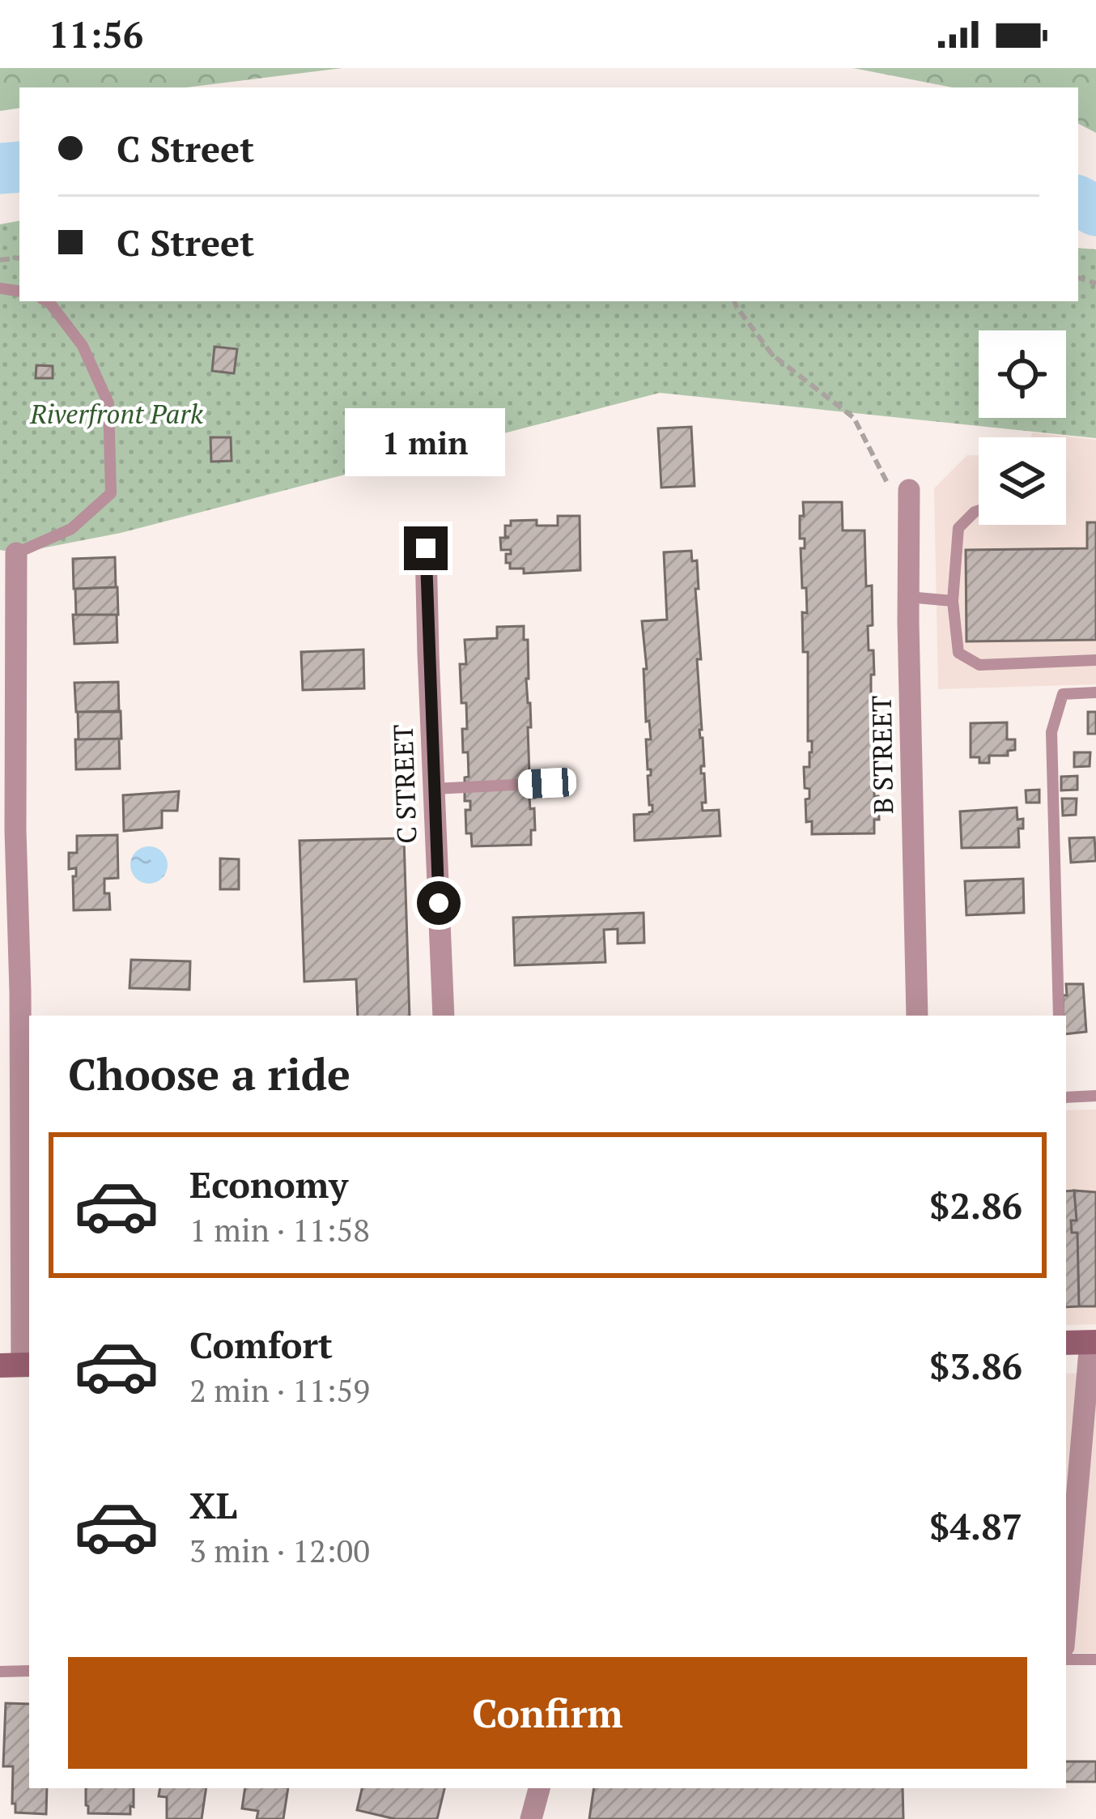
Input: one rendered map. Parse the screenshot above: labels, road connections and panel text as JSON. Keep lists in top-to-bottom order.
{
  "streets": {
    "street": ["B STREET", "C STREET"]
  },
  "parks": ["Riverfront Park"],
  "page": {
    "status": "11:56",
    "banner": ["C Street", "C Street"],
    "bubble": "1 min",
    "heading": "Choose a ride",
    "list": [
      {
        "name": "Economy",
        "note": "1 min · 11:58",
        "value": "$2.86"
      },
      {
        "name": "Comfort",
        "note": "2 min · 11:59",
        "value": "$3.86"
      },
      {
        "name": "XL",
        "note": "3 min · 12:00",
        "value": "$4.87"
      }
    ],
    "buttons": "Confirm"
  }
}
